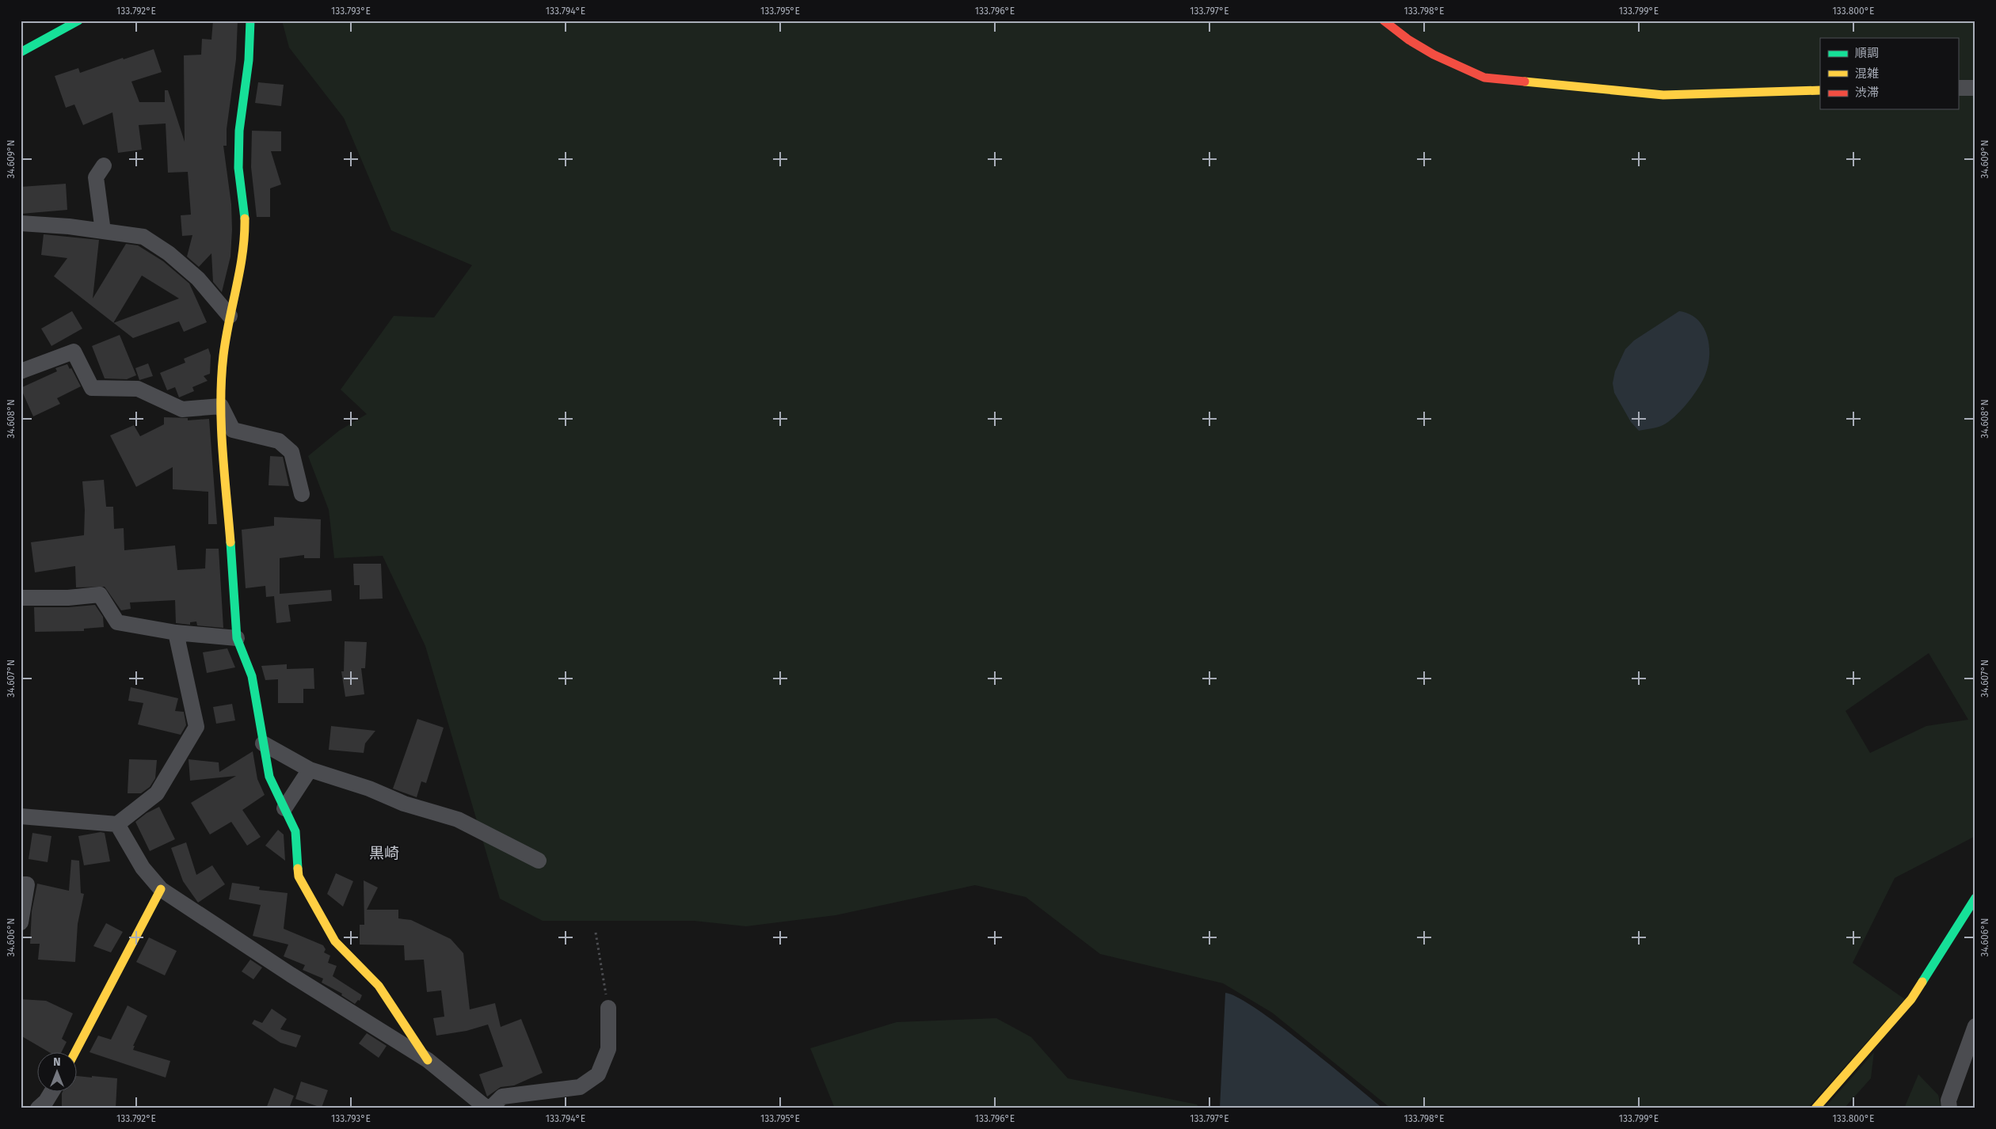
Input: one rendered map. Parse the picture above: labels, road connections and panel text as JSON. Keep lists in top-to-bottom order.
{
  "districts": ["黒崎"],
  "legend": ["順調", "混雑", "渋滞"],
  "north": "top",
  "coordinates": [
    "133.792°E",
    "133.793°E",
    "133.794°E",
    "133.795°E",
    "133.796°E",
    "133.797°E",
    "133.798°E",
    "133.799°E",
    "133.800°E",
    "34.609°N",
    "34.608°N",
    "34.607°N",
    "34.606°N"
  ]
}
